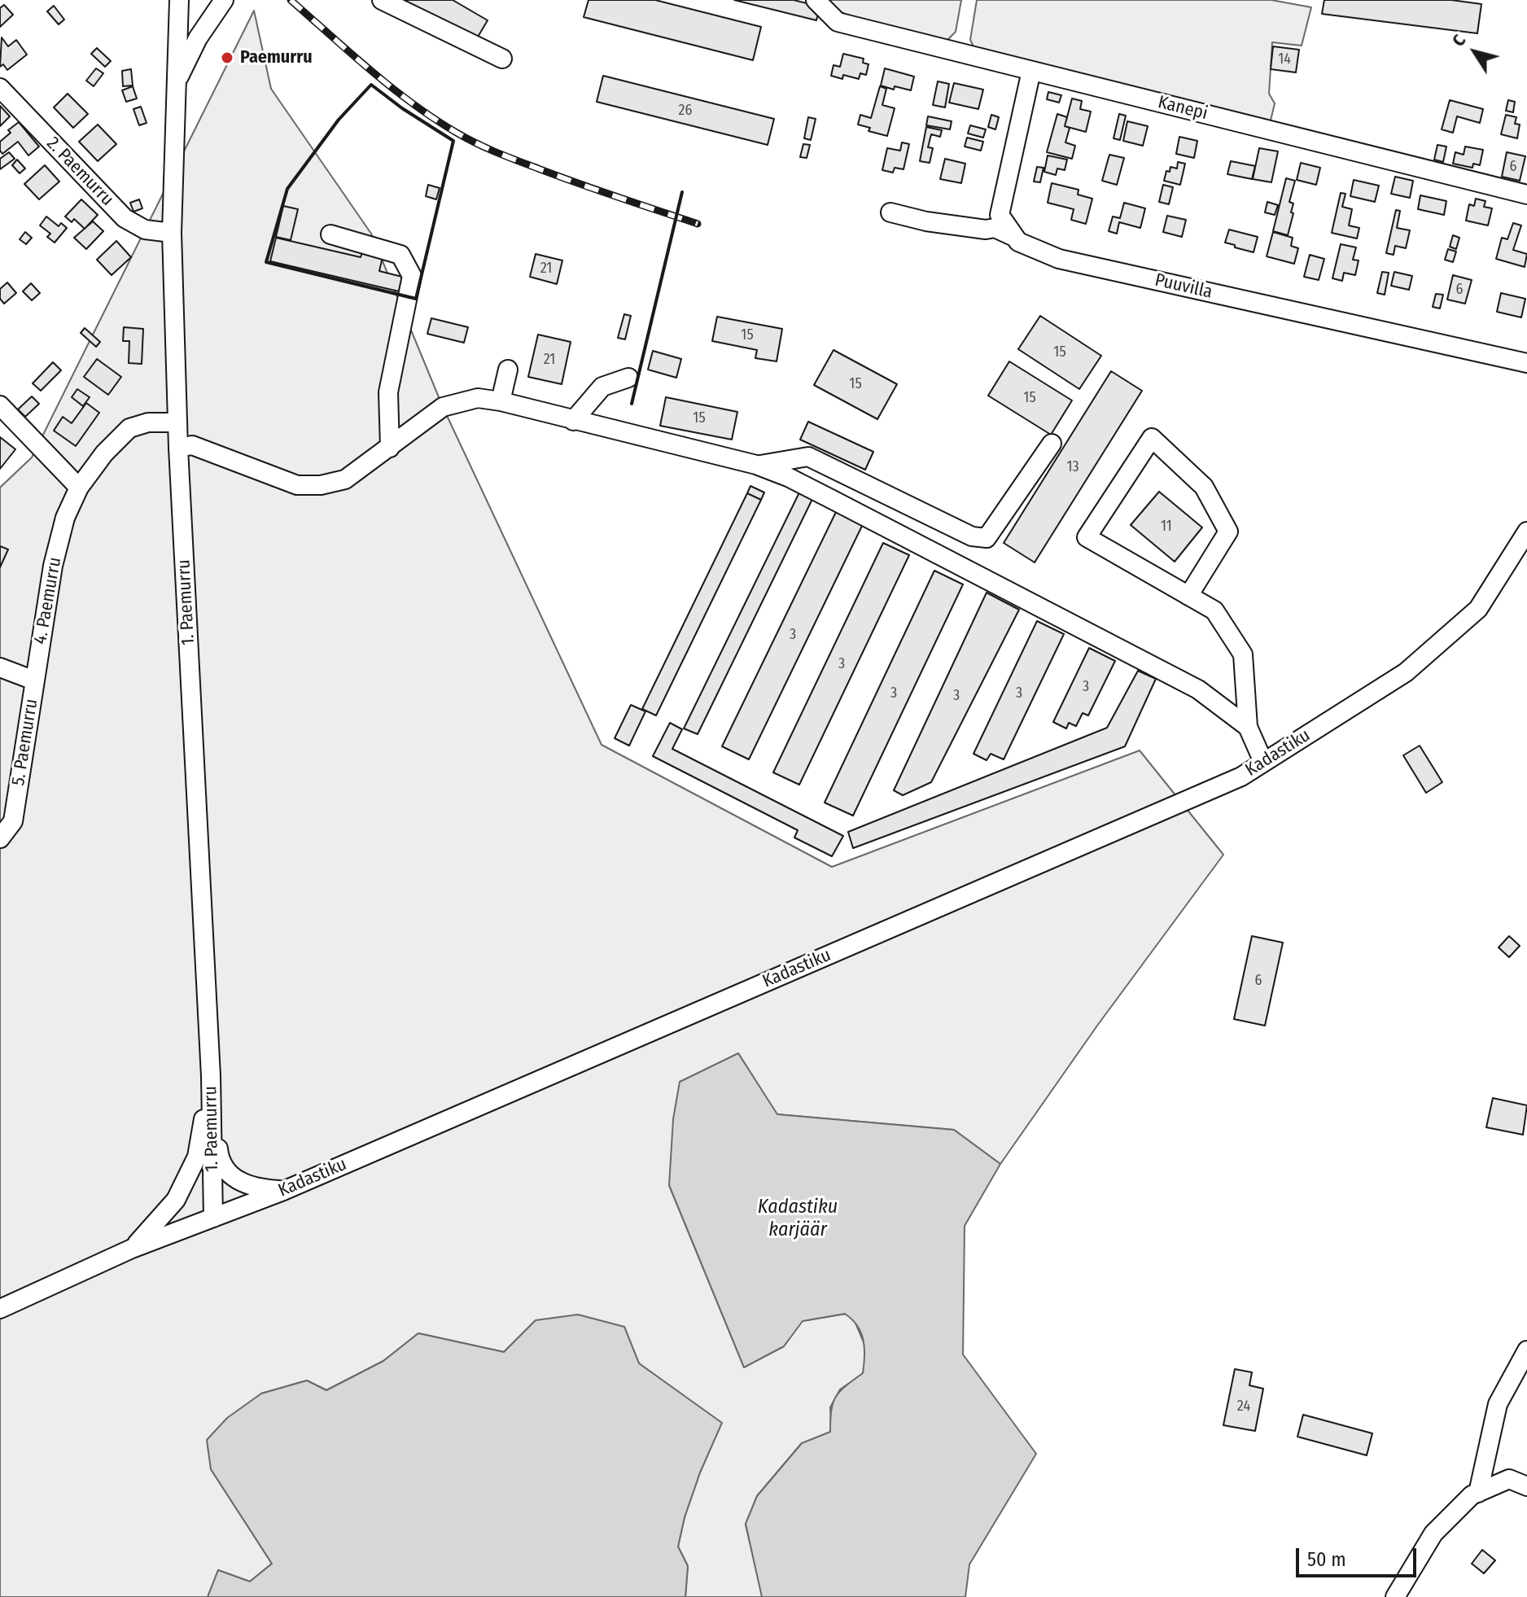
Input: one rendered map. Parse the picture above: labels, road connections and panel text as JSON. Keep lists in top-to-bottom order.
{
  "streets": {
    "street": [
      "Kanepi",
      "2. Paemurru",
      "Puuvilla",
      "4. Paemurru",
      "1. Paemurru",
      "5. Paemurru",
      "Kadastiku"
    ]
  },
  "crossings": [
    ["2. Paemurru", "1. Paemurru"],
    ["4. Paemurru", "1. Paemurru"],
    ["4. Paemurru", "5. Paemurru"],
    ["1. Paemurru", "Kadastiku"]
  ],
  "water": ["Kadastiku karjäär"],
  "places": ["Paemurru"],
  "house_numbers": [
    "14",
    "26",
    "6",
    "21",
    "6",
    "15",
    "15",
    "21",
    "15",
    "15",
    "15",
    "13",
    "11",
    "3",
    "3",
    "3",
    "3",
    "3",
    "3",
    "6",
    "24"
  ],
  "scale_bar": "50 m",
  "north": "top left"
}
